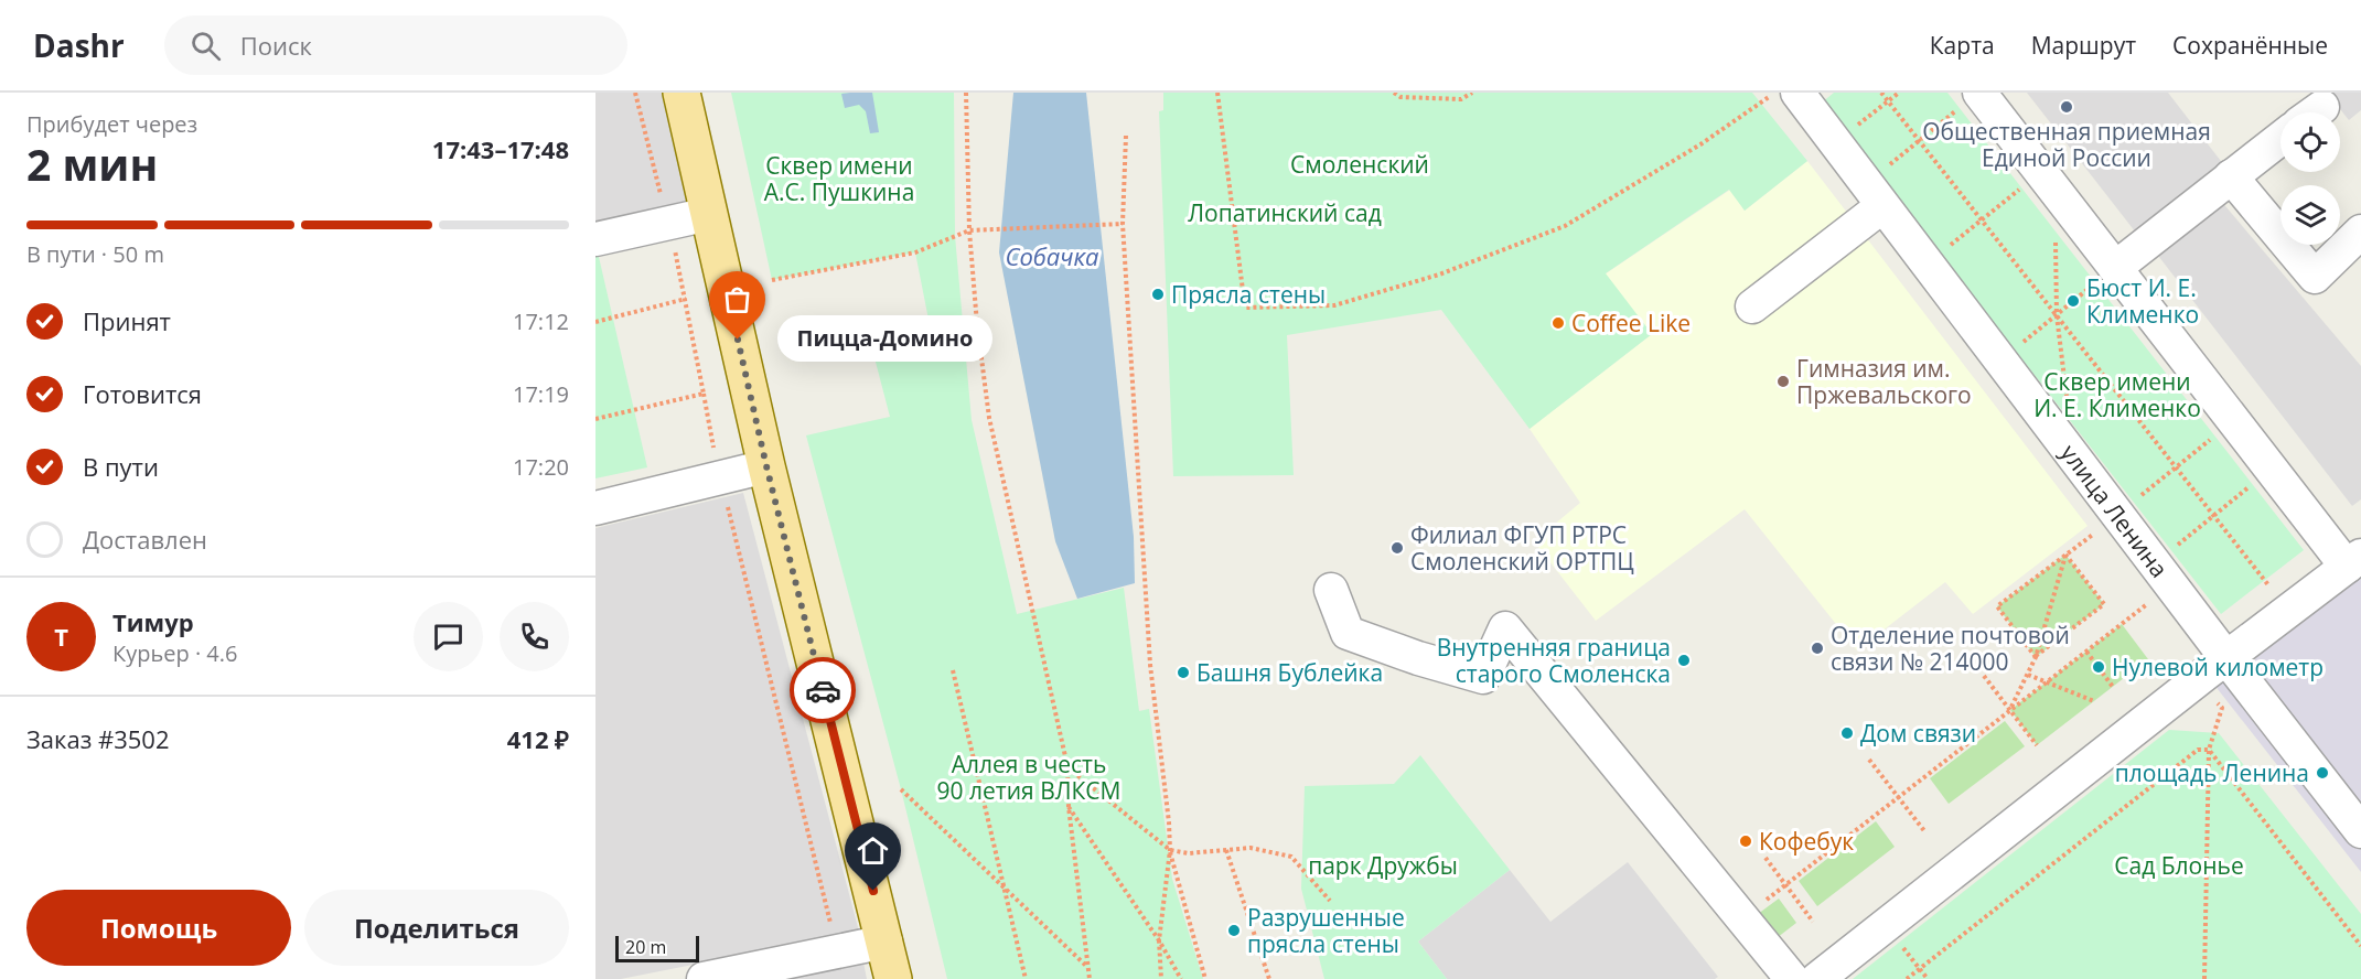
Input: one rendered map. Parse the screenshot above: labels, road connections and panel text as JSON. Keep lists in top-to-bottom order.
{
  "streets": {
    "street": ["улица Ленина"]
  },
  "water": ["Собачка"],
  "parks": [
    "Смоленский",
    "Cквер имени А.С. Пушкина",
    "Лопатинский сад",
    "Сквер имени И. Е. Клименко",
    "Аллея в честь 90 летия ВЛКСМ",
    "парк Дружбы",
    "Сад Блонье"
  ],
  "places": [
    "Общественная приемная Единой России",
    "Прясла стены",
    "Бюст И. Е. Клименко",
    "Coffee Like",
    "Пицца-Домино",
    "Гимназия им. Пржевальского",
    "Филиал ФГУП РТРС Смоленский ОРТПЦ",
    "Отделение почтовой связи № 214000",
    "Внутренняя граница старого Смоленска",
    "Нулевой километр",
    "Башня Бублейка",
    "Дом связи",
    "площадь Ленина",
    "Кофебук",
    "Разрушенные прясла стены"
  ],
  "scale_bar": "20 m",
  "page": {
    "header": "Dashr",
    "search": "Поиск",
    "nav": ["Карта", "Маршрут", "Сохранённые"],
    "heading": ["2 мин", "Прибудет через", "17:43–17:48"],
    "panel": [
      "Тимур",
      "Курьер · 4.6",
      "Заказ #3502",
      "412 ₽"
    ],
    "bar": "В пути · 50 m",
    "list": [
      ["Принят", "17:12"],
      ["Готовится", "17:19"],
      ["В пути", "17:20"],
      "Доставлен"
    ],
    "bubble": "Пицца-Домино",
    "round": "Т",
    "buttons": ["Помощь", "Поделиться"],
    "scale": "20 m"
  }
}
